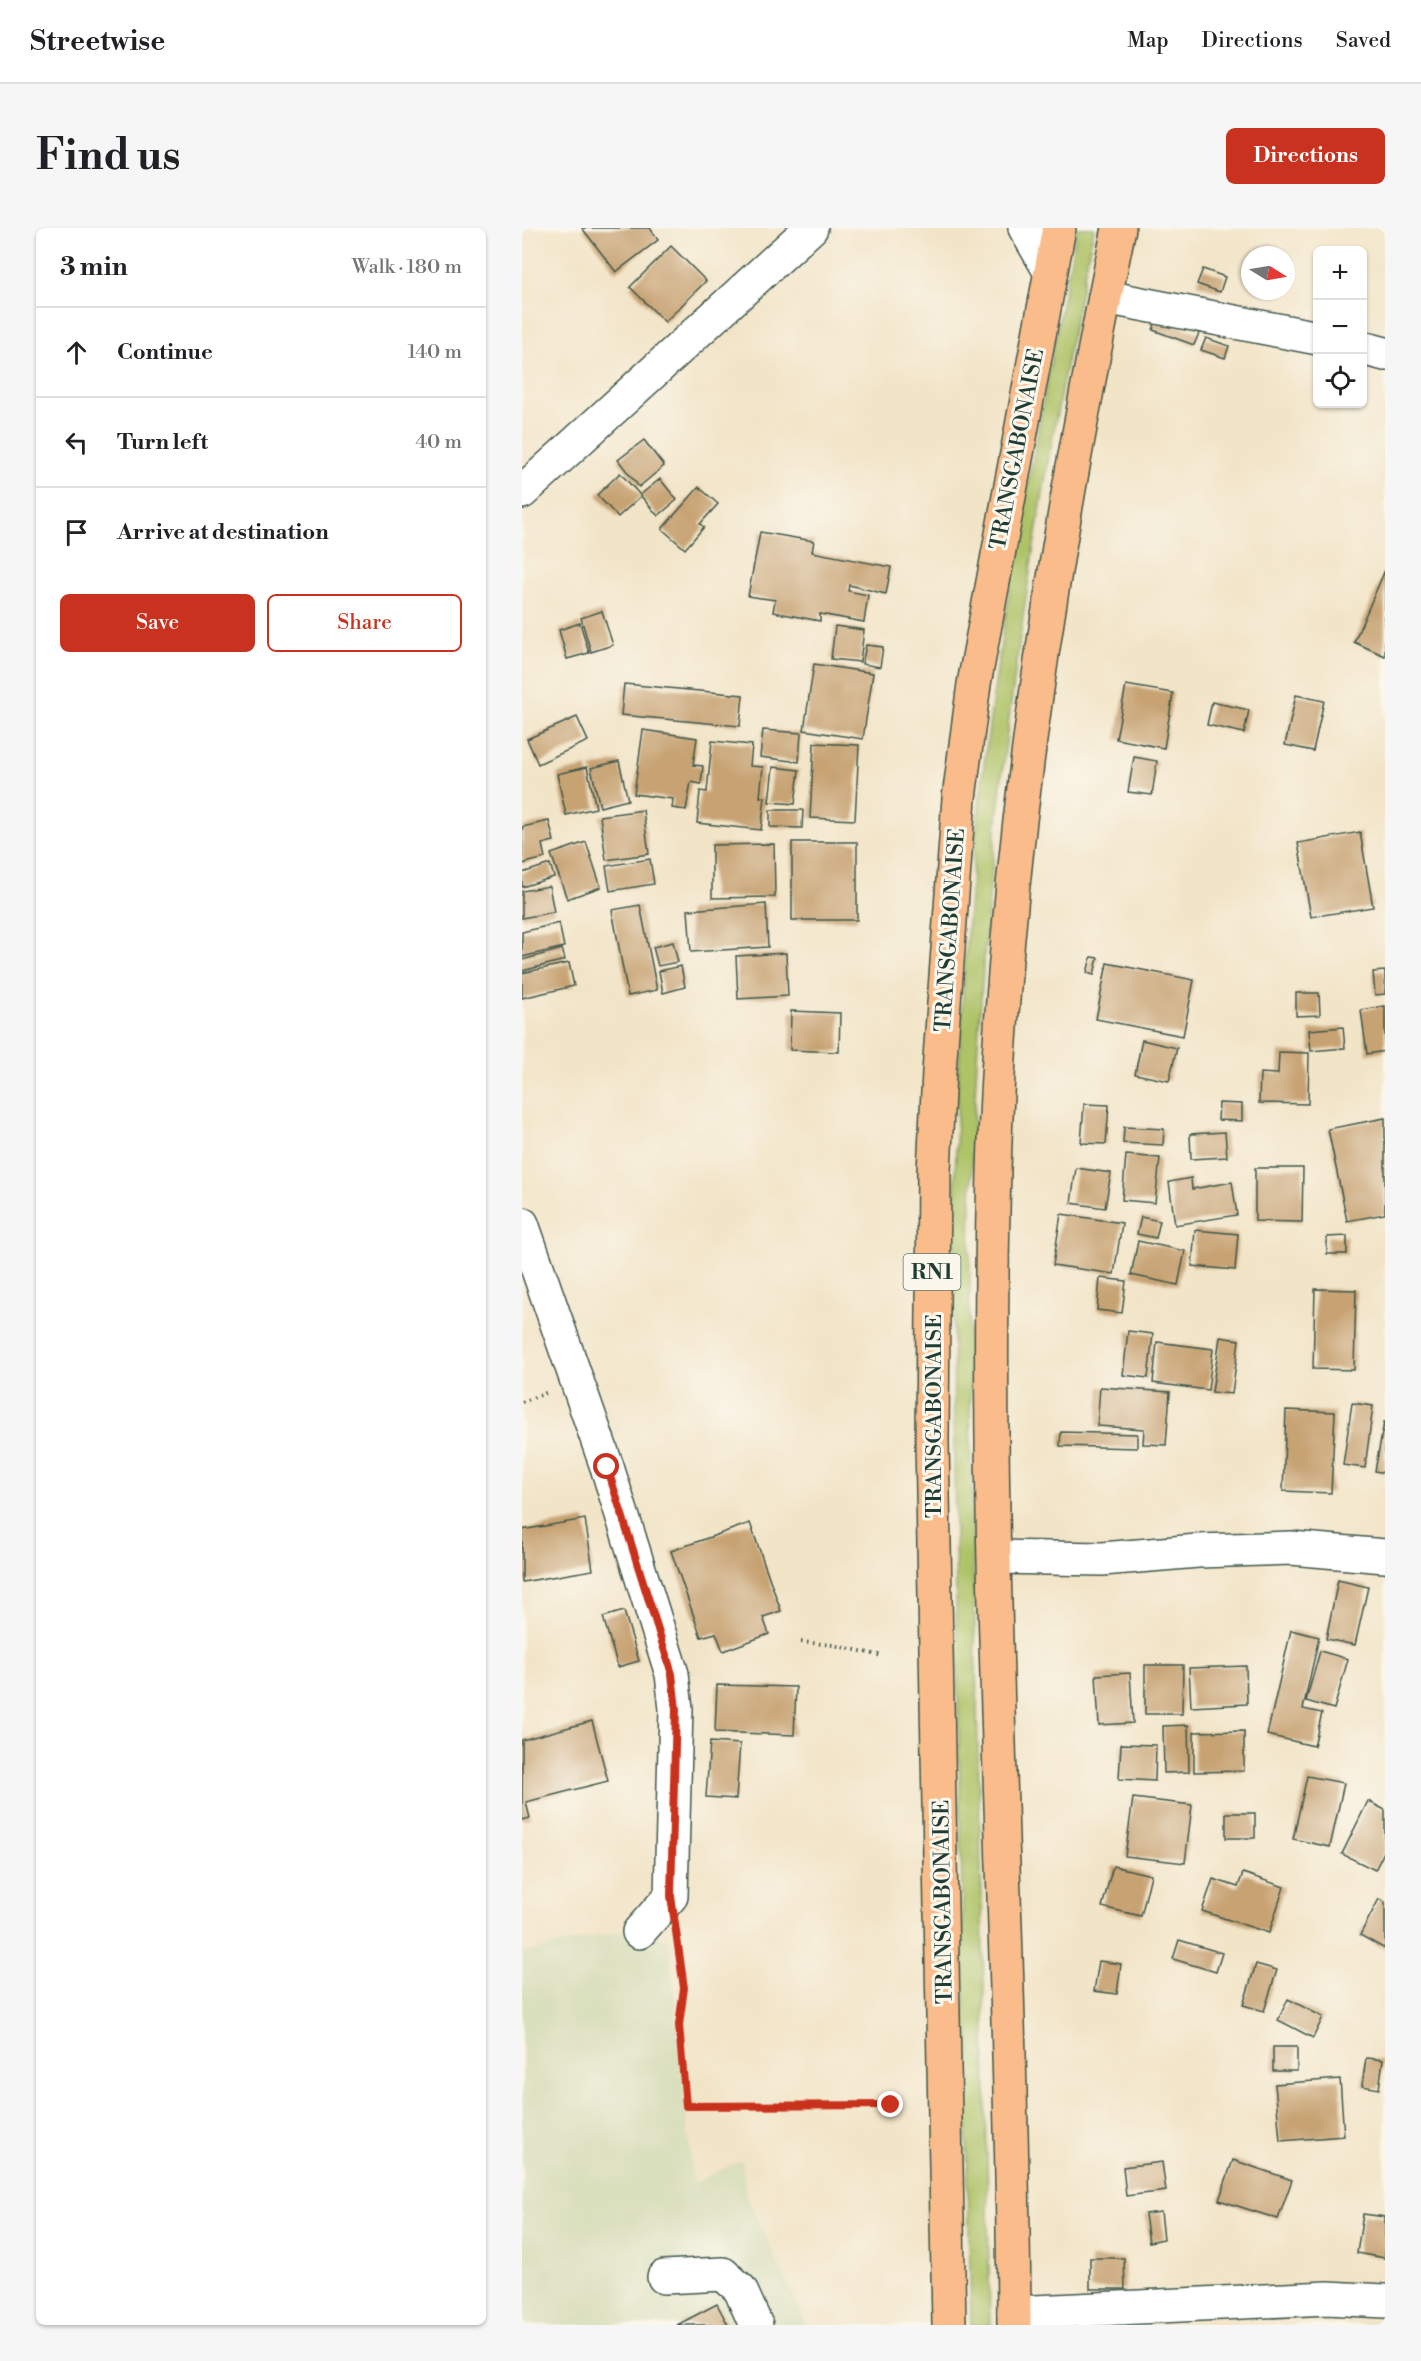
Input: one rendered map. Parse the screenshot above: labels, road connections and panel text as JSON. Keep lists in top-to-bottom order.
{
  "streets": {
    "highway": ["TRANSGABONAISE", "RN1"]
  },
  "north": "right",
  "page": {
    "header": "Streetwise",
    "nav": ["Map", "Directions", "Saved"],
    "buttons": [
      "Directions",
      ["Save", "Share"]
    ],
    "title": "Find us",
    "heading": ["3 min", "Walk · 180 m"],
    "map_buttons": ["+", "−"],
    "list": [
      ["Continue", "140 m"],
      ["Turn left", "40 m"],
      "Arrive at destination"
    ]
  }
}
